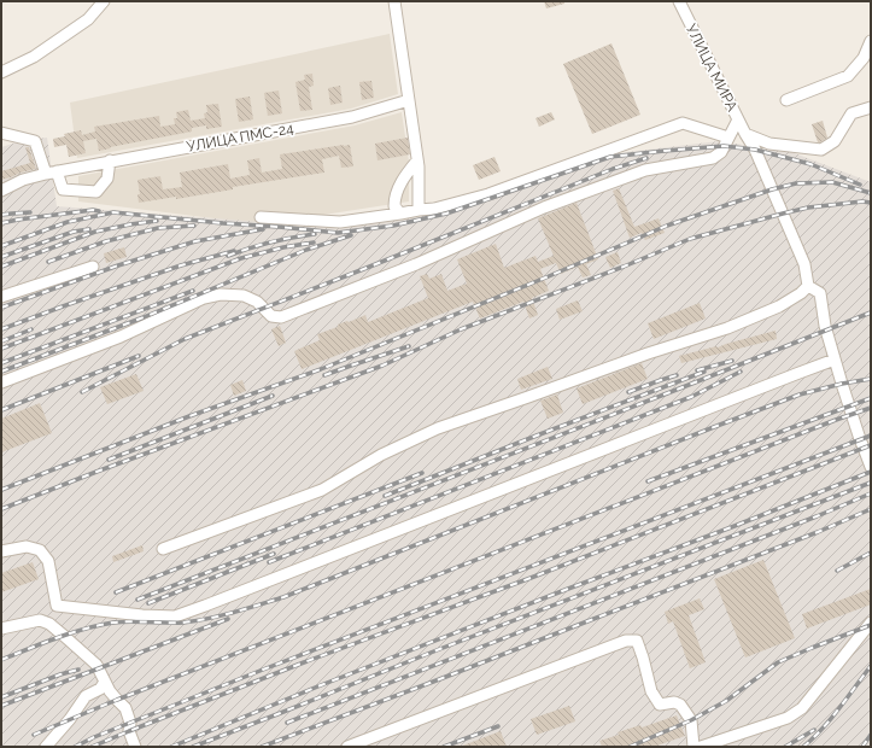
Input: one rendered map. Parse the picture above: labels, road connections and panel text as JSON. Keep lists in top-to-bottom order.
{
  "streets": {
    "street": ["УЛИЦА МИРА", "УЛИЦА ПМС-24"]
  }
}
